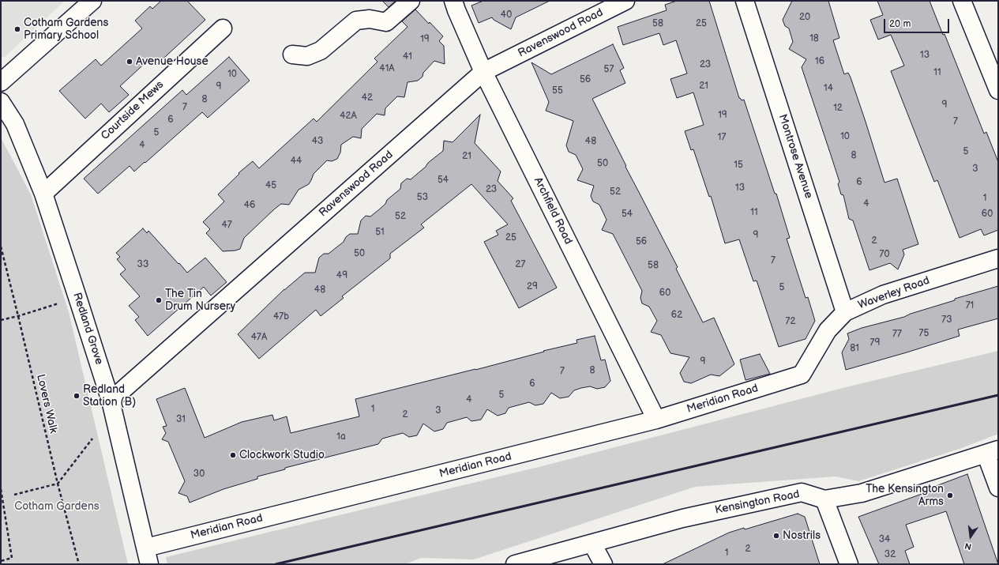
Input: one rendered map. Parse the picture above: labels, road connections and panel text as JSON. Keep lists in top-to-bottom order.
{
  "streets": {
    "street": [
      "Ravenswood Road",
      "Courtside Mews",
      "Montrose Avenue",
      "Archfield Road",
      "Waverley Road",
      "Redland Grove",
      "Meridian Road",
      "Kensington Road"
    ],
    "path": ["Lovers Walk"]
  },
  "crossings": [
    ["Ravenswood Road", "Archfield Road"],
    ["Ravenswood Road", "Redland Grove"],
    ["Courtside Mews", "Redland Grove"],
    ["Montrose Avenue", "Waverley Road"],
    ["Archfield Road", "Meridian Road"],
    ["Waverley Road", "Meridian Road"],
    ["Redland Grove", "Meridian Road"]
  ],
  "parks": ["Cotham Gardens"],
  "places": [
    "Cotham Gardens Primary School",
    "Avenue House",
    "The Tin Drum Nursery",
    "Redland Station (B)",
    "Clockwork Studio",
    "The Kensington Arms",
    "Nostrils"
  ],
  "house_numbers": [
    "40",
    "20",
    "58",
    "25",
    "18",
    "19",
    "13",
    "41",
    "16",
    "23",
    "41A",
    "57",
    "11",
    "10",
    "56",
    "21",
    "9",
    "14",
    "55",
    "42",
    "8",
    "9",
    "7",
    "12",
    "19",
    "42A",
    "6",
    "7",
    "5",
    "10",
    "17",
    "43",
    "48",
    "4",
    "5",
    "8",
    "21",
    "44",
    "50",
    "15",
    "3",
    "54",
    "6",
    "45",
    "13",
    "23",
    "52",
    "53",
    "1",
    "4",
    "46",
    "11",
    "54",
    "60",
    "52",
    "47",
    "51",
    "9",
    "25",
    "2",
    "56",
    "50",
    "70",
    "7",
    "33",
    "27",
    "58",
    "49",
    "29",
    "5",
    "48",
    "60",
    "71",
    "62",
    "47b",
    "73",
    "72",
    "75",
    "77",
    "47A",
    "79",
    "81",
    "9",
    "8",
    "7",
    "6",
    "5",
    "4",
    "1",
    "3",
    "2",
    "31",
    "1a",
    "30",
    "34",
    "2",
    "1",
    "32"
  ],
  "scale_bar": "20 m",
  "north": "bottom"
}
